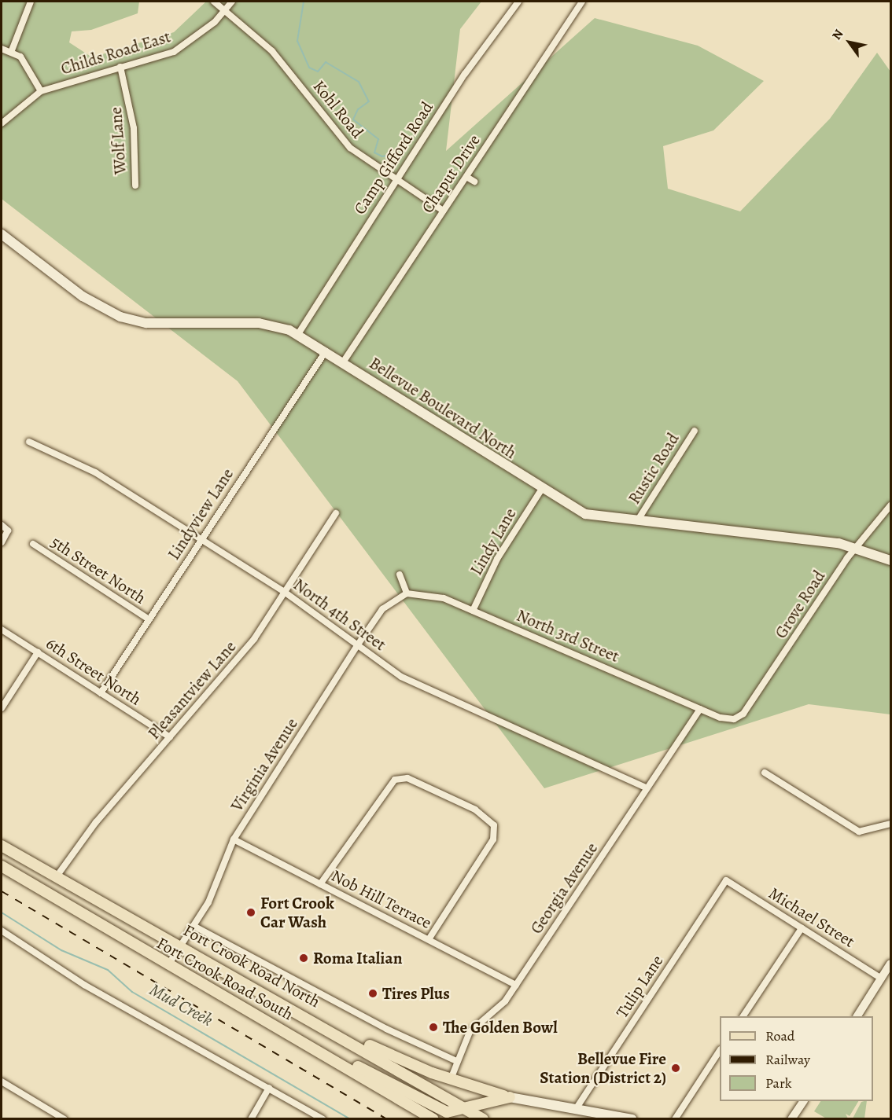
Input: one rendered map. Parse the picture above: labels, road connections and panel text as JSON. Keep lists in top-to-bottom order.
{
  "streets": {
    "main road": ["Bellevue Boulevard North", "Fort Crook Road North", "Fort Crook Road South"],
    "street": [
      "Childs Road East",
      "Kohl Road",
      "Wolf Lane",
      "Camp Gifford Road",
      "Chaput Drive",
      "Rustic Road",
      "Lindyview Lane",
      "Lindy Lane",
      "5th Street North",
      "Grove Road",
      "North 4th Street",
      "North 3rd Street",
      "6th Street North",
      "Pleasantview Lane",
      "Virginia Avenue",
      "Georgia Avenue",
      "Nob Hill Terrace",
      "Michael Street",
      "Tulip Lane"
    ]
  },
  "crossings": [
    ["Childs Road East", "Kohl Road"],
    ["Childs Road East", "Wolf Lane"],
    ["Kohl Road", "Camp Gifford Road"],
    ["Kohl Road", "Chaput Drive"],
    ["Camp Gifford Road", "Bellevue Boulevard North"],
    ["Chaput Drive", "Bellevue Boulevard North"],
    ["Bellevue Boulevard North", "Rustic Road"],
    ["Bellevue Boulevard North", "Lindyview Lane"],
    ["Bellevue Boulevard North", "Lindy Lane"],
    ["Bellevue Boulevard North", "Grove Road"],
    ["Lindyview Lane", "5th Street North"],
    ["Lindyview Lane", "North 4th Street"],
    ["Lindyview Lane", "6th Street North"],
    ["Lindy Lane", "North 3rd Street"],
    ["Grove Road", "North 3rd Street"],
    ["North 4th Street", "Pleasantview Lane"],
    ["North 4th Street", "Virginia Avenue"],
    ["North 4th Street", "Georgia Avenue"],
    ["North 3rd Street", "Virginia Avenue"],
    ["North 3rd Street", "Georgia Avenue"],
    ["6th Street North", "Pleasantview Lane"],
    ["Pleasantview Lane", "Fort Crook Road North"],
    ["Virginia Avenue", "Nob Hill Terrace"],
    ["Virginia Avenue", "Fort Crook Road North"],
    ["Virginia Avenue", "Fort Crook Road South"],
    ["Georgia Avenue", "Nob Hill Terrace"],
    ["Michael Street", "Tulip Lane"]
  ],
  "water": ["Mud Creek"],
  "places": [
    "Fort Crook Car Wash",
    "Roma Italian",
    "Tires Plus",
    "The Golden Bowl",
    "Bellevue Fire Station (District 2)"
  ],
  "legend": ["Road", "Railway", "Park"],
  "north": "top left"
}
